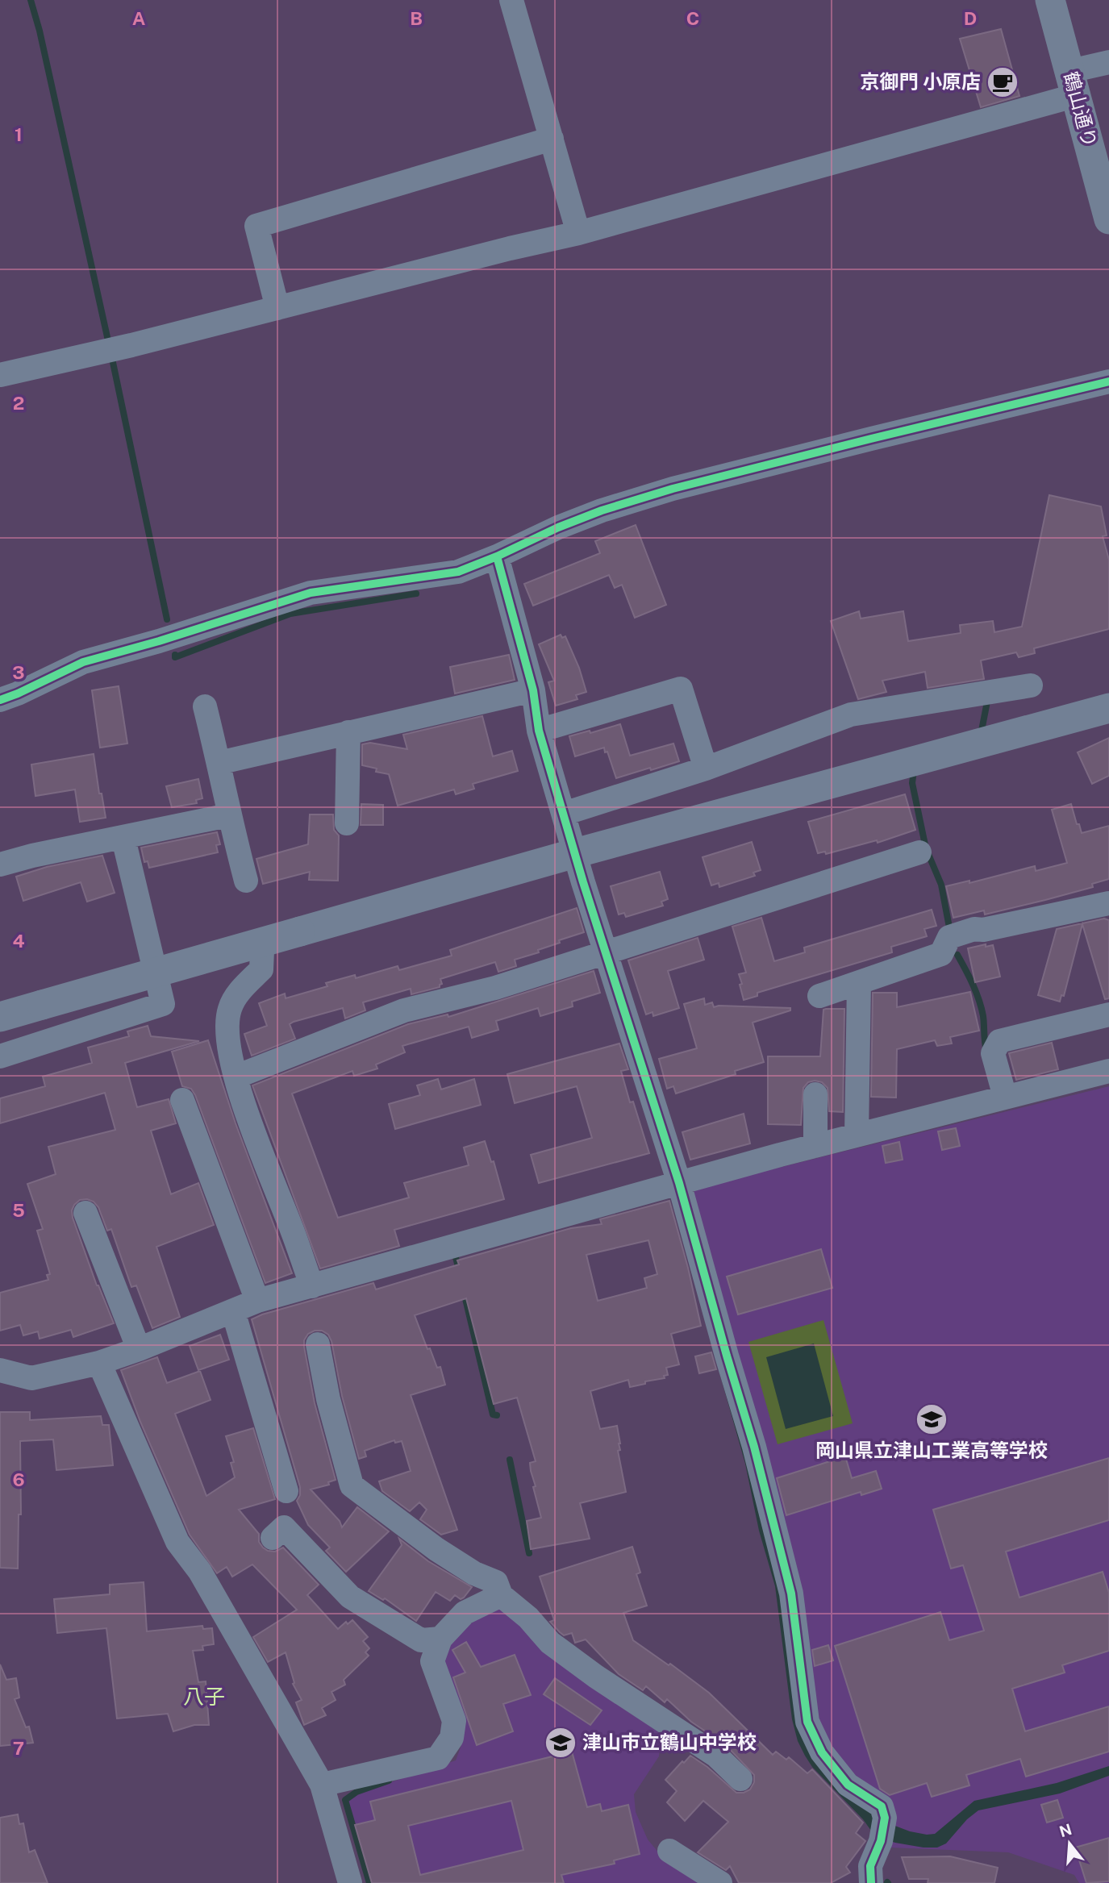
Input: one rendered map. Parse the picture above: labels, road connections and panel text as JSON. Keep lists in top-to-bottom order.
{
  "streets": {
    "street": ["鶴山通り"]
  },
  "districts": ["八子"],
  "places": {
    "cafe": ["京御門 小原店"],
    "school or university": ["岡山県立津山工業高等学校", "津山市立鶴山中学校"]
  },
  "north": "top",
  "grid": {
    "columns": [
      "A",
      "B",
      "C",
      "D"
    ],
    "rows": [
      "1",
      "2",
      "3",
      "4",
      "5",
      "6",
      "7"
    ]
  }
}
